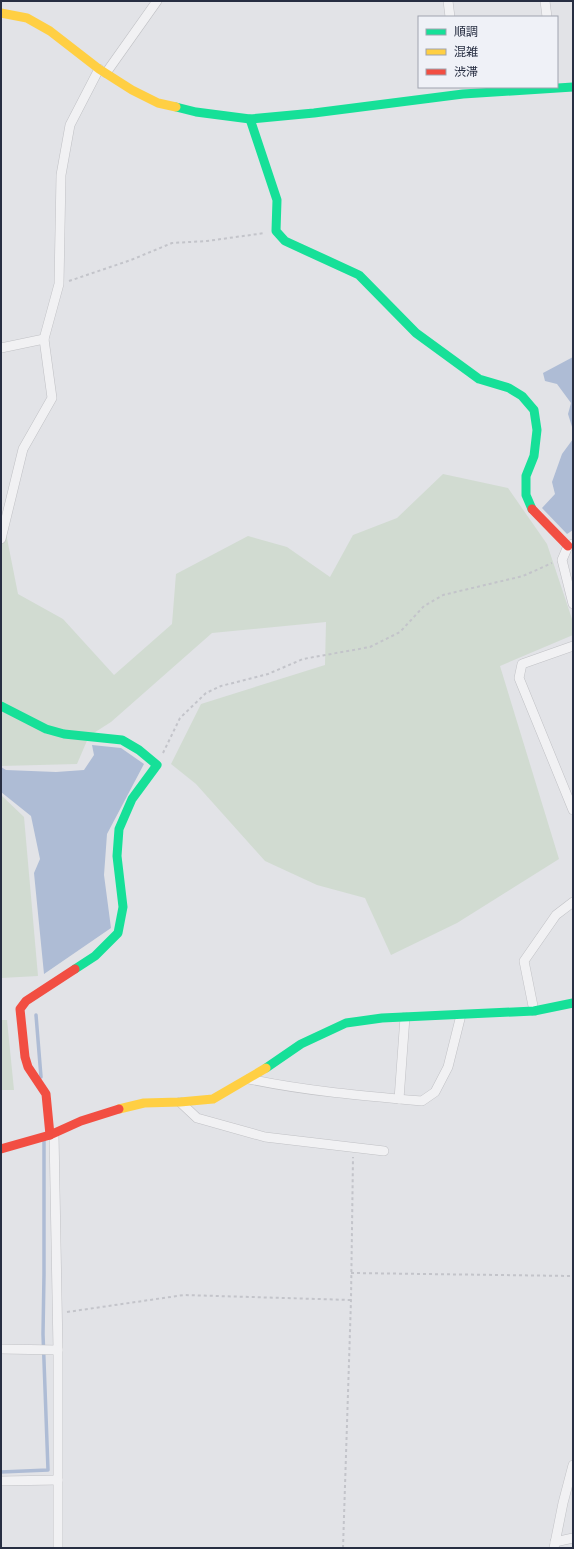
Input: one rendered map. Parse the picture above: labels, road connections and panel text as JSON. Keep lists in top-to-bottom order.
{
  "legend": ["順調", "混雑", "渋滞"]
}
